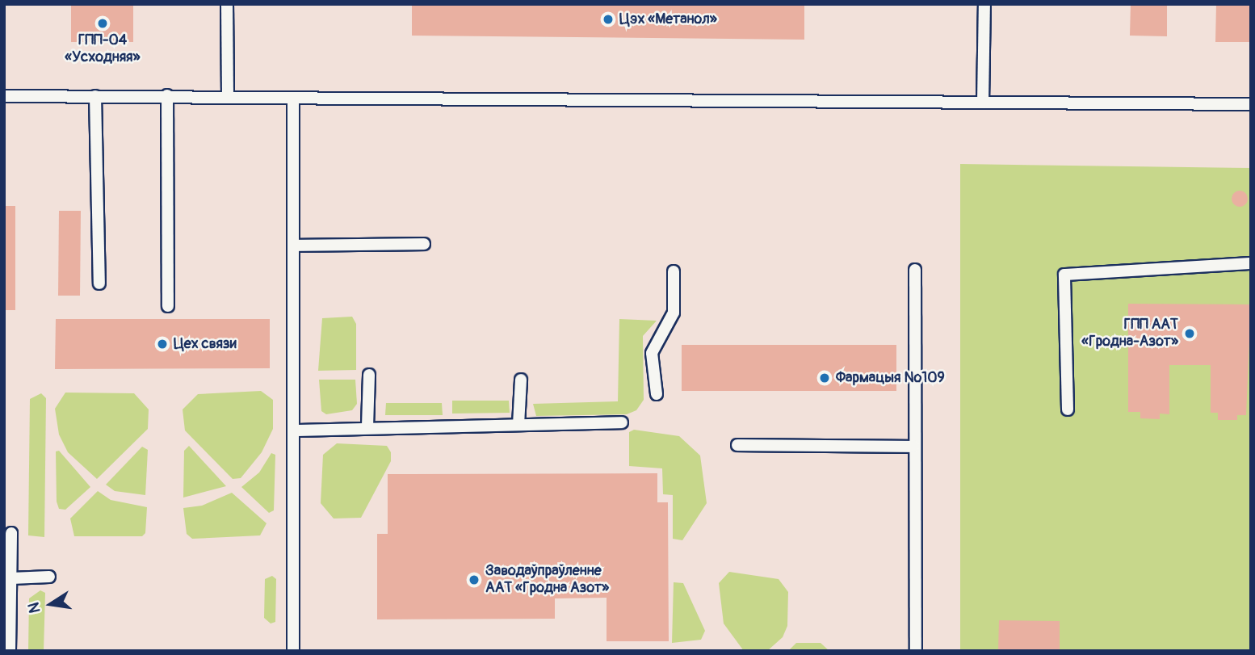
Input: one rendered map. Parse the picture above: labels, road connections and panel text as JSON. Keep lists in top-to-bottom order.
{
  "places": [
    "Цэх «Метанол»",
    "ГПП-04 «Усходняя»",
    "ГПП ААТ «Гродна-Азот»",
    "Цех связи",
    "Фармацыя №109",
    "Заводаўпраўленне ААТ «Гродна Азот»"
  ],
  "north": "left"
}
